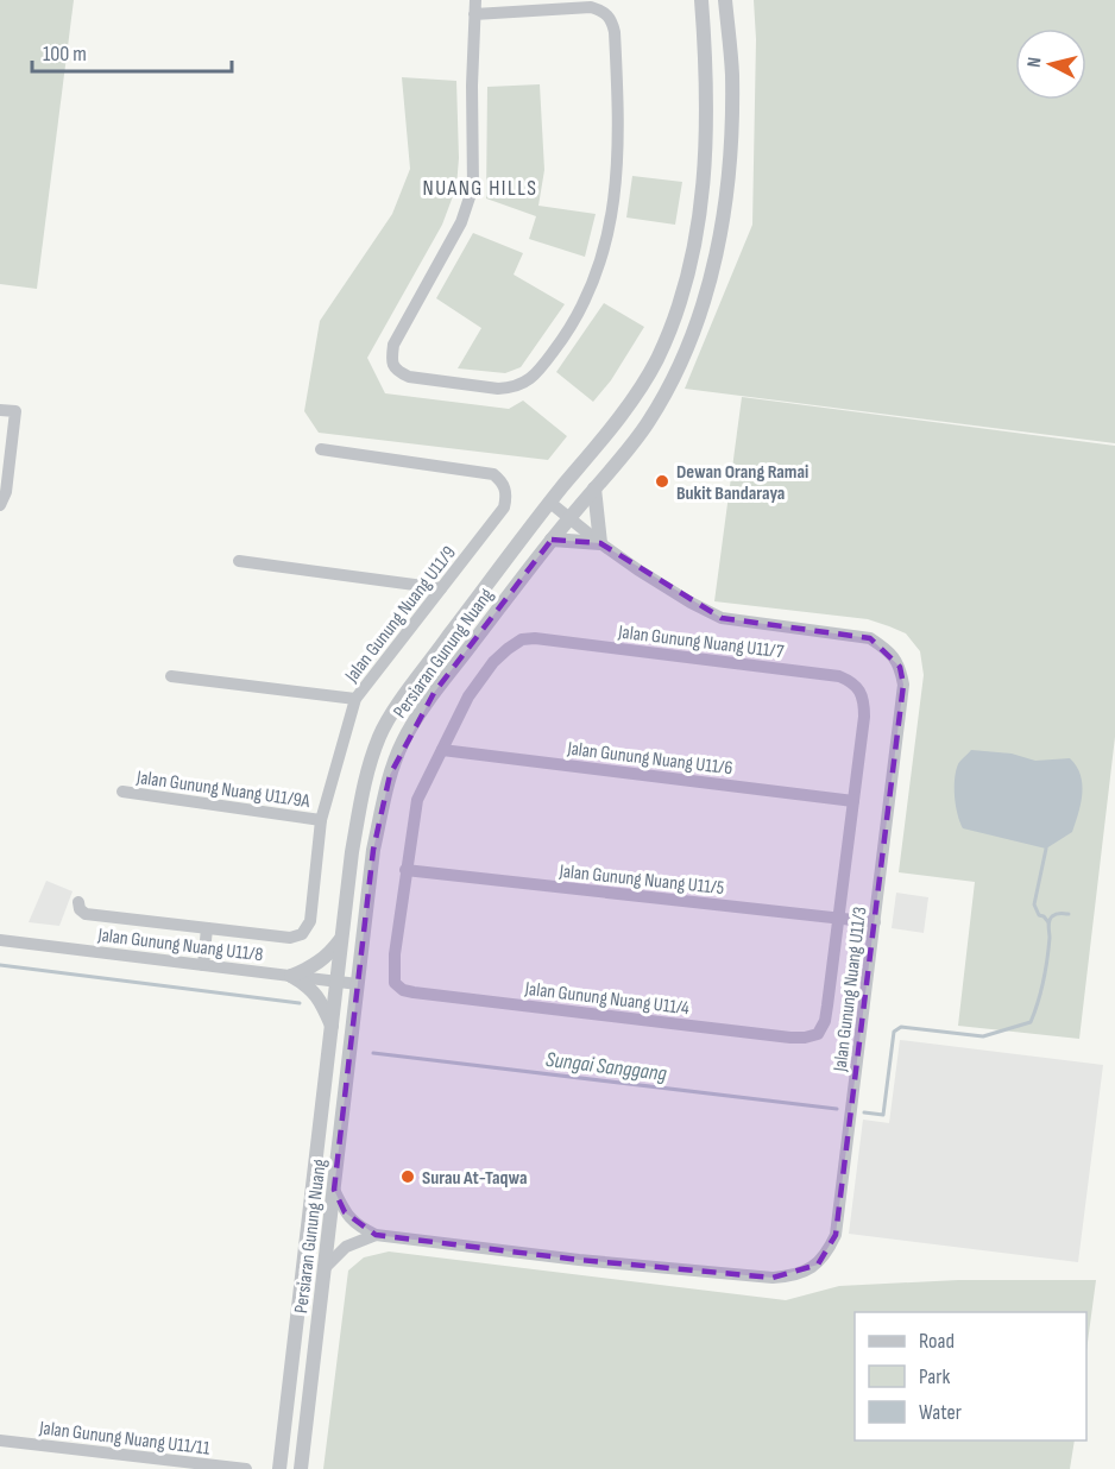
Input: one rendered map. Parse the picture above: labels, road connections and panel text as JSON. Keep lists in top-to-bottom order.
{
  "streets": {
    "street": [
      "Jalan Gunung Nuang U11/9",
      "Jalan Gunung Nuang U11/7",
      "Persiaran Gunung Nuang",
      "Jalan Gunung Nuang U11/6",
      "Jalan Gunung Nuang U11/9A",
      "Jalan Gunung Nuang U11/5",
      "Jalan Gunung Nuang U11/8",
      "Jalan Gunung Nuang U11/3",
      "Jalan Gunung Nuang U11/4",
      "Jalan Gunung Nuang U11/11"
    ]
  },
  "crossings": [
    ["Jalan Gunung Nuang U11/9", "Jalan Gunung Nuang U11/9A"],
    ["Jalan Gunung Nuang U11/7", "Jalan Gunung Nuang U11/6"],
    ["Persiaran Gunung Nuang", "Jalan Gunung Nuang U11/8"],
    ["Persiaran Gunung Nuang", "Jalan Gunung Nuang U11/3"],
    ["Jalan Gunung Nuang U11/5", "Jalan Gunung Nuang U11/3"],
    ["Jalan Gunung Nuang U11/5", "Jalan Gunung Nuang U11/4"]
  ],
  "districts": ["NUANG HILLS"],
  "water": ["Sungai Sanggang"],
  "places": ["Dewan Orang Ramai Bukit Bandaraya", "Surau At-Taqwa"],
  "legend": ["Road", "Park", "Water"],
  "scale_bar": "100 m",
  "north": "left"
}
